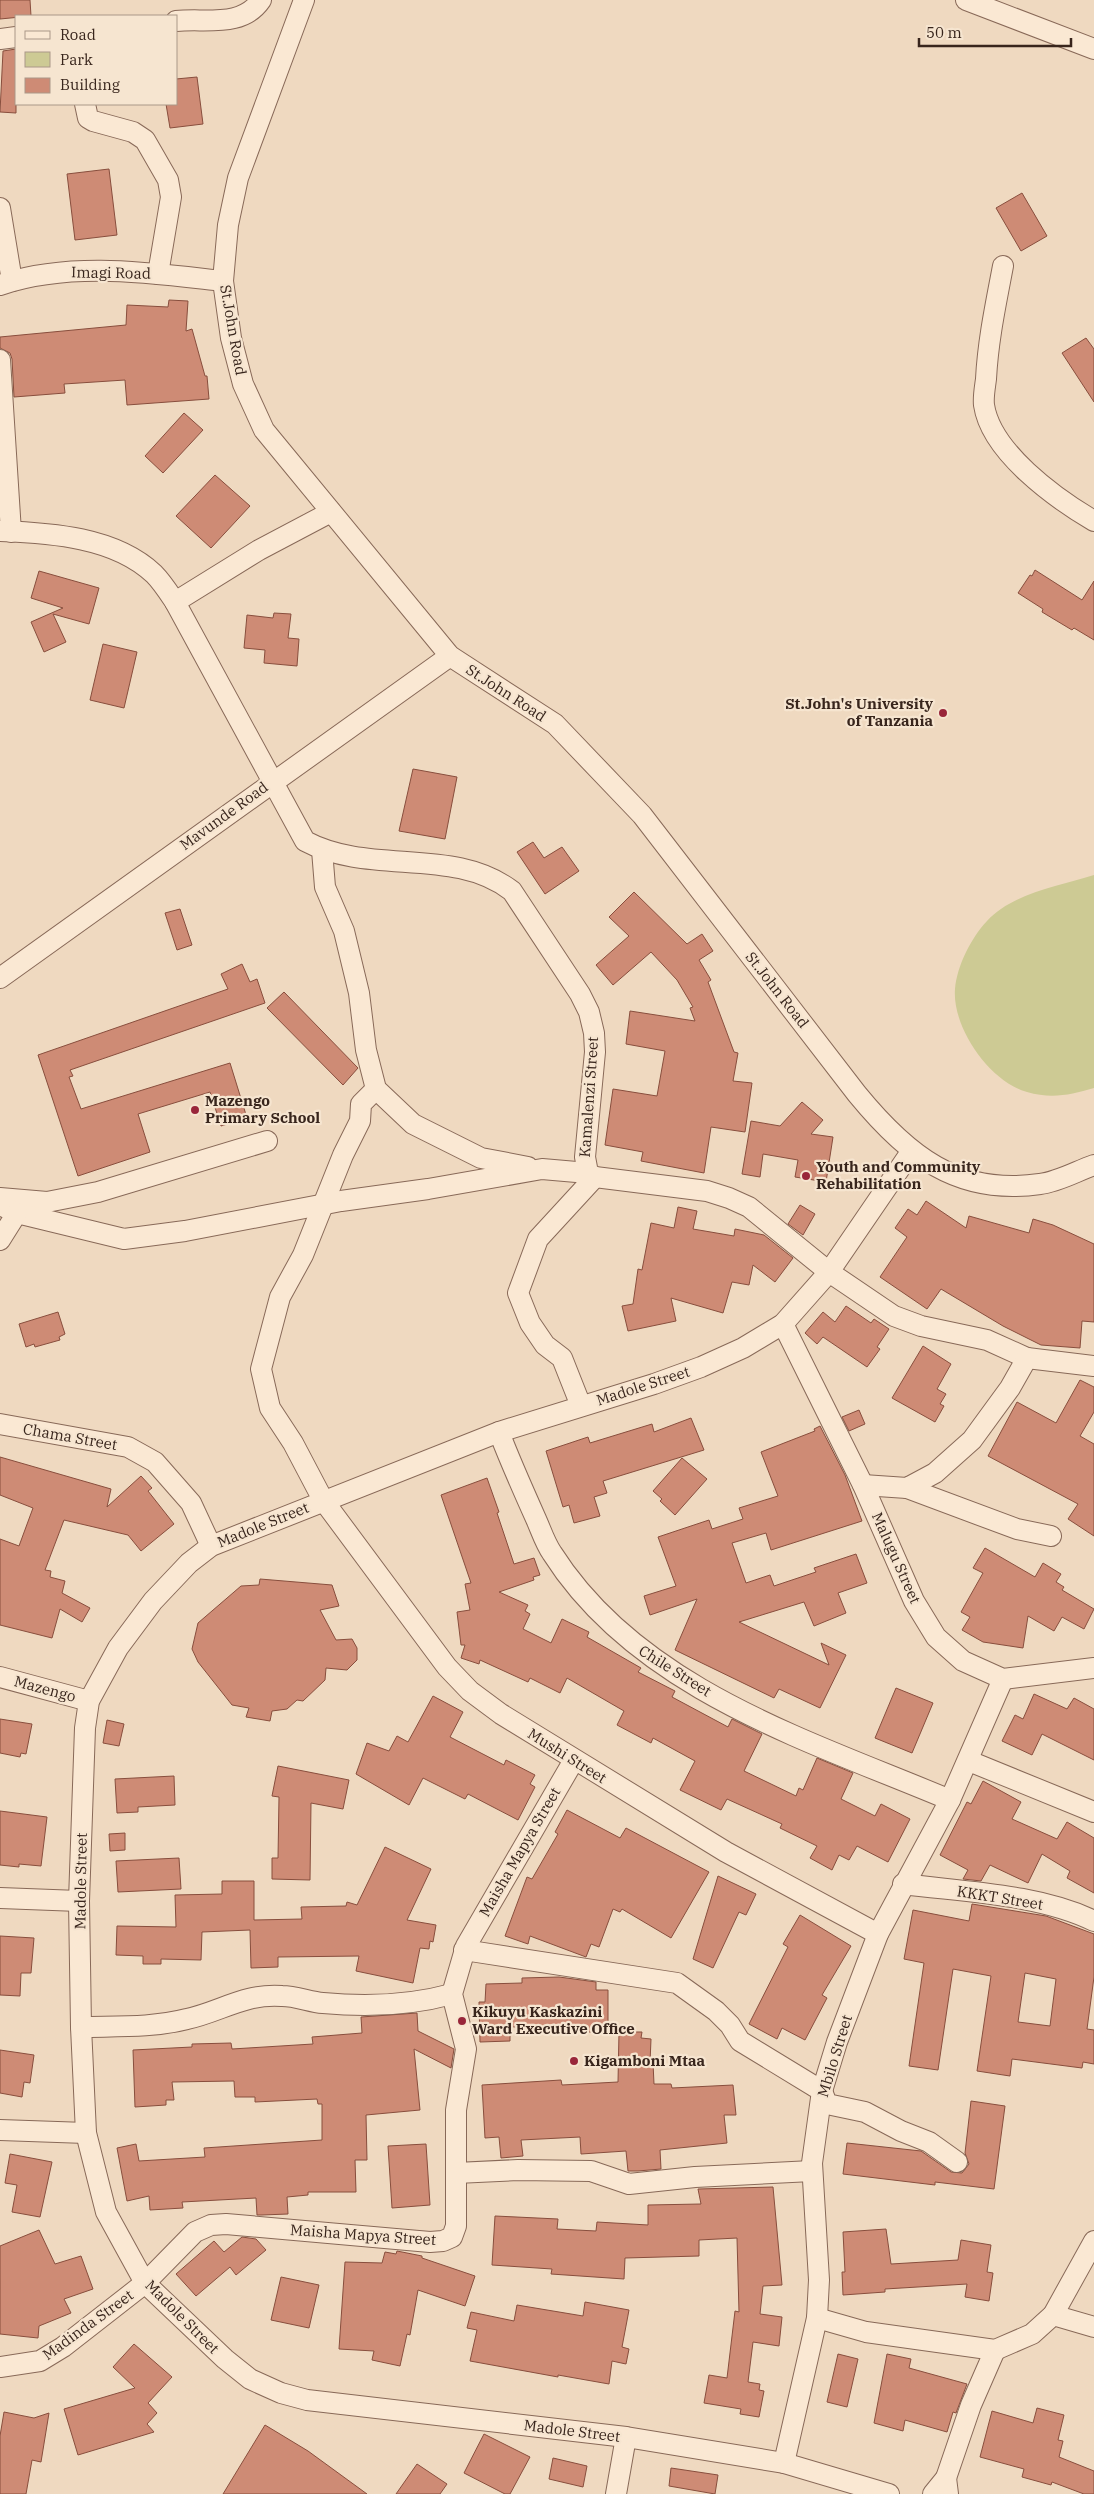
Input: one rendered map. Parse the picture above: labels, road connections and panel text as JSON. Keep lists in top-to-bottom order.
{
  "streets": {
    "street": [
      "Imagi Road",
      "St.John Road",
      "Mavunde Road",
      "Kamalenzi Street",
      "Madole Street",
      "Chama Street",
      "Malugu Street",
      "Chile Street",
      "Mazengo",
      "Mushi Street",
      "Maisha Mapya Street",
      "KKKT Street",
      "Mbilo Street",
      "Madinda Street"
    ]
  },
  "crossings": [
    ["Imagi Road", "St.John Road"],
    ["St.John Road", "Mavunde Road"],
    ["St.John Road", "Madole Street"],
    ["Mavunde Road", "Kamalenzi Street"],
    ["Kamalenzi Street", "Madole Street"],
    ["Madole Street", "Chama Street"],
    ["Madole Street", "Malugu Street"],
    ["Madole Street", "Chile Street"],
    ["Madole Street", "Mazengo"],
    ["Madole Street", "Mushi Street"],
    ["Madole Street", "Maisha Mapya Street"],
    ["Madole Street", "Mbilo Street"],
    ["Madole Street", "Madinda Street"],
    ["Malugu Street", "Mbilo Street"],
    ["Chile Street", "Mbilo Street"],
    ["Mushi Street", "Maisha Mapya Street"],
    ["Mushi Street", "Mbilo Street"],
    ["Maisha Mapya Street", "Madinda Street"],
    ["KKKT Street", "Mbilo Street"]
  ],
  "places": [
    "St.John's University of Tanzania",
    "Mazengo Primary School",
    "Youth and Community Rehabilitation",
    "Kikuyu Kaskazini Ward Executive Office",
    "Kigamboni Mtaa"
  ],
  "legend": ["Road", "Park", "Building"],
  "scale_bar": "50 m"
}
